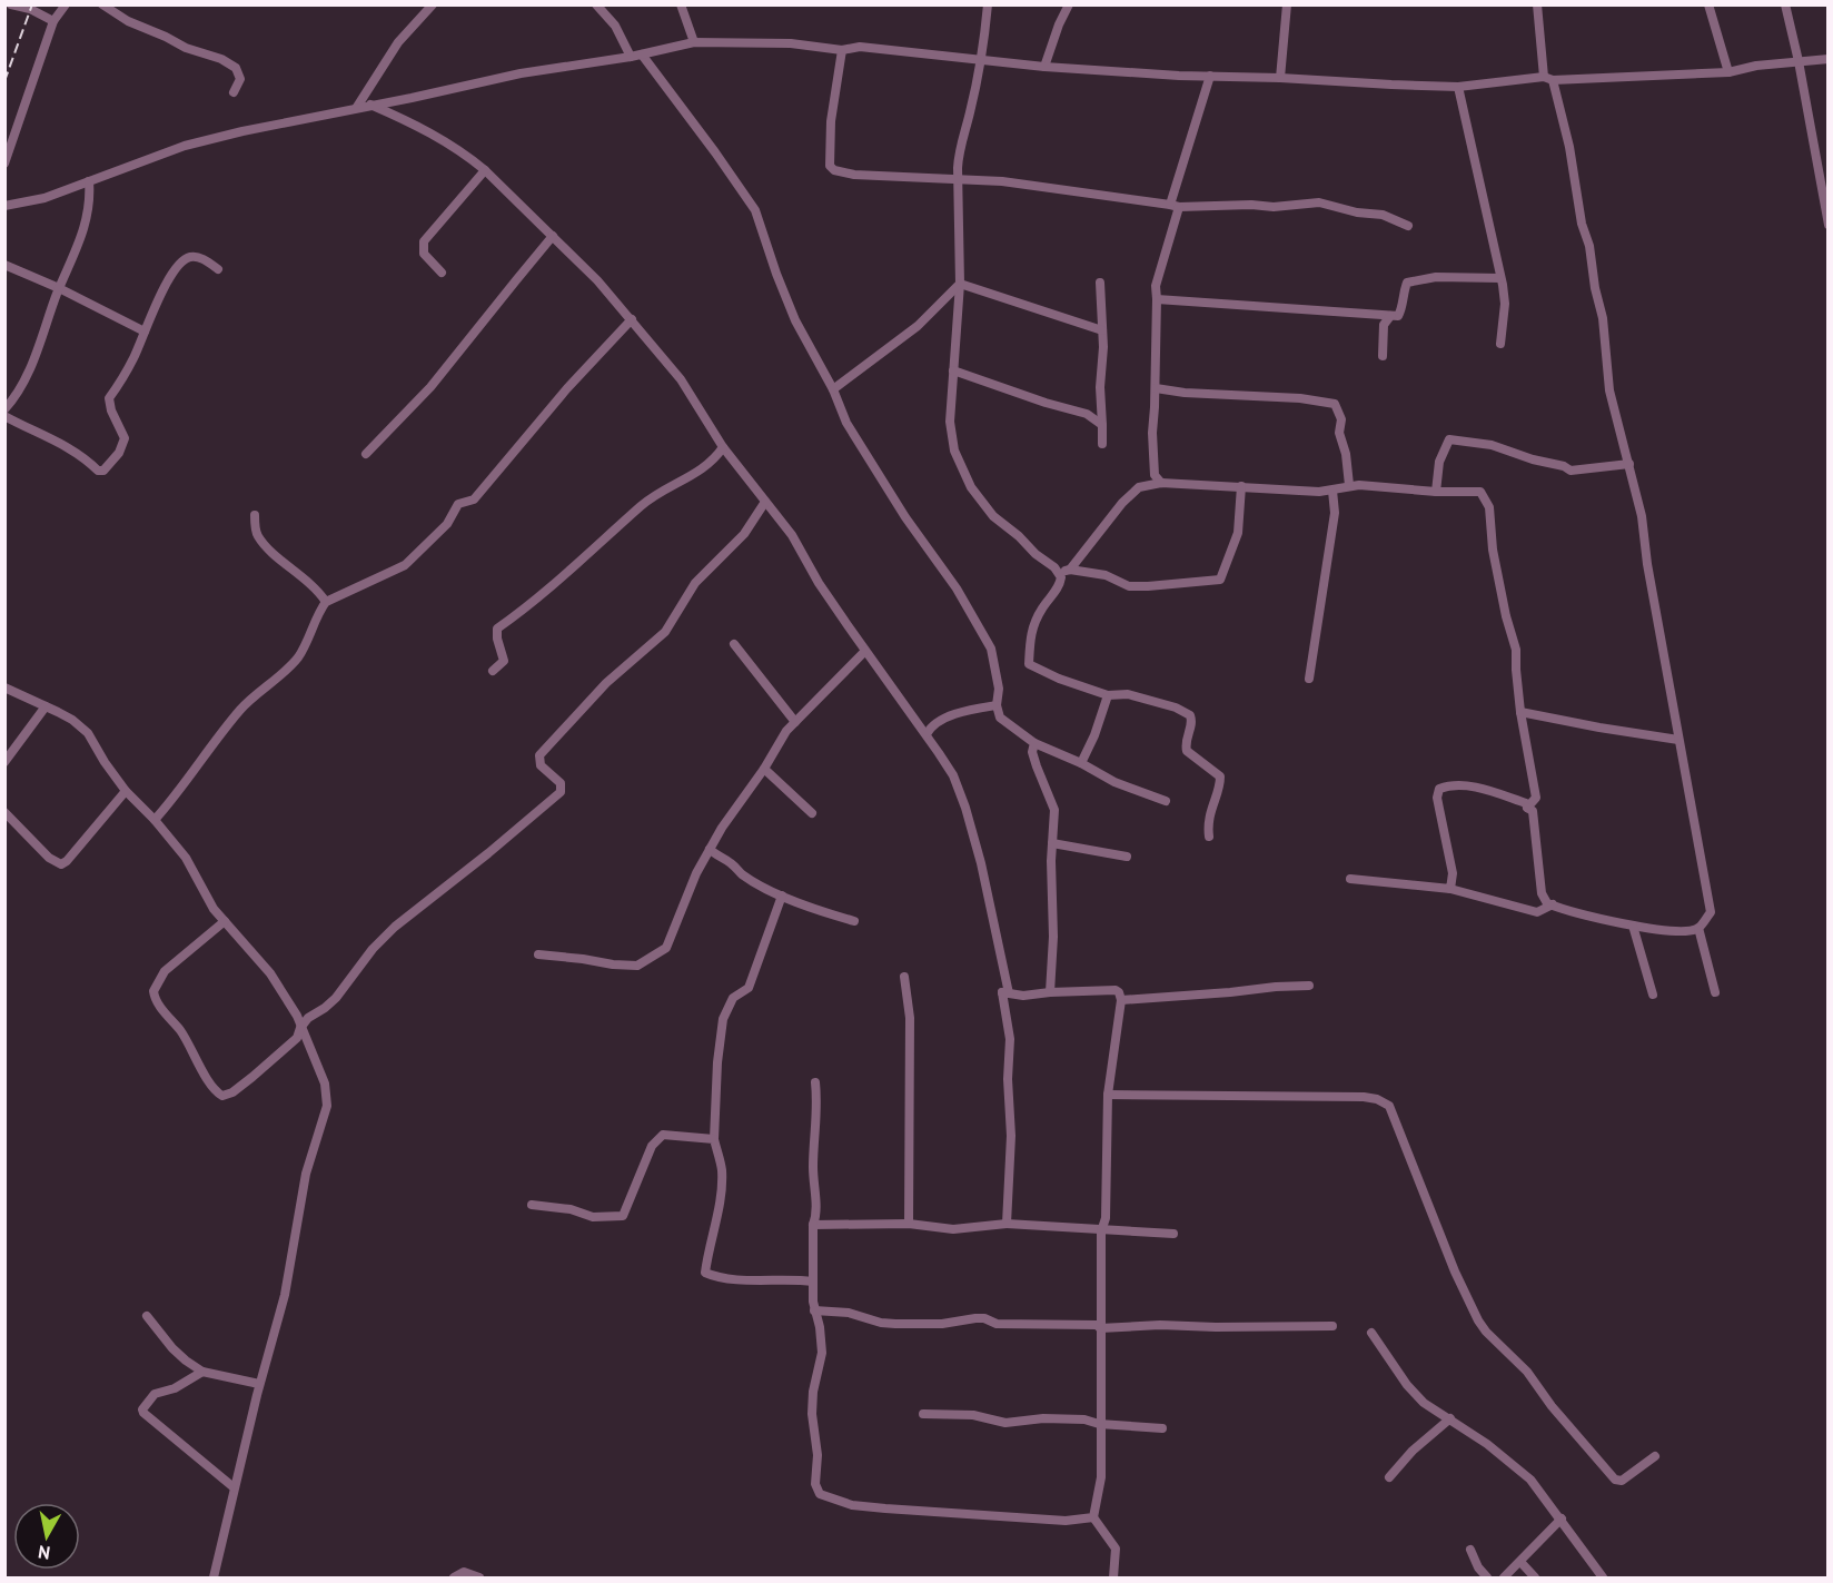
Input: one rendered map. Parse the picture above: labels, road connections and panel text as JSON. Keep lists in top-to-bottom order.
{
  "north": "bottom"
}
